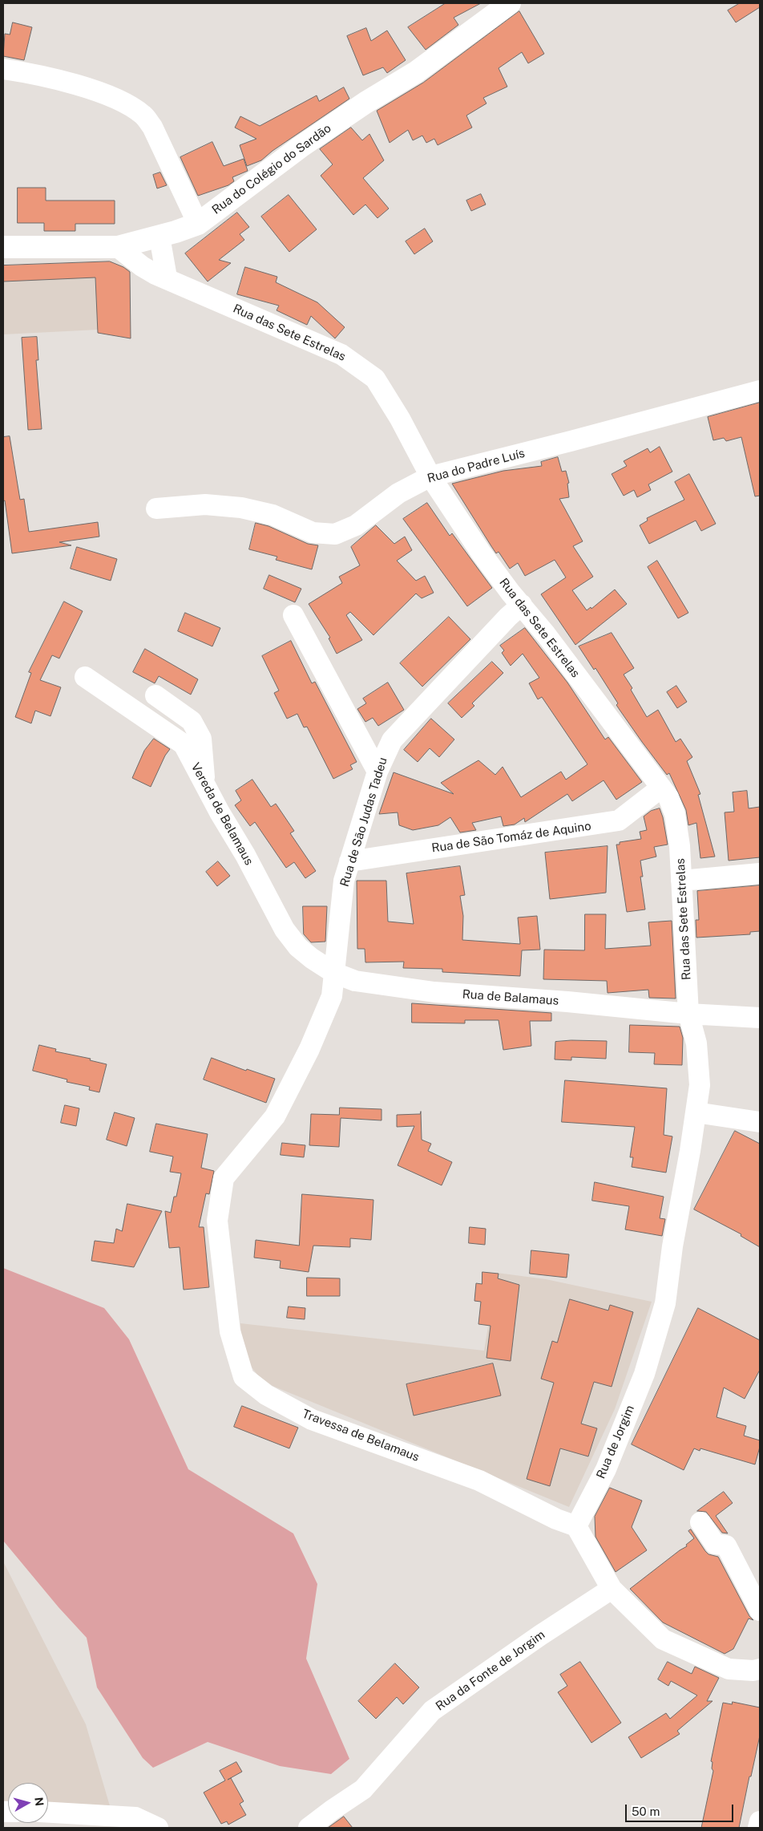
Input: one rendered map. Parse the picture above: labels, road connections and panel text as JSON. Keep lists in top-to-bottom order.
{
  "streets": {
    "main road": ["Rua do Colégio do Sardão"],
    "street": [
      "Rua das Sete Estrelas",
      "Rua do Padre Luís",
      "Vereda de Belamaus",
      "Rua de São Judas Tadeu",
      "Rua de São Tomáz de Aquino",
      "Rua de Balamaus",
      "Travessa de Belamaus",
      "Rua de Jorgim",
      "Rua da Fonte de Jorgim"
    ]
  },
  "crossings": [
    ["Rua do Colégio do Sardão", "Rua das Sete Estrelas"],
    ["Rua das Sete Estrelas", "Rua do Padre Luís"],
    ["Rua das Sete Estrelas", "Rua de São Judas Tadeu"],
    ["Rua das Sete Estrelas", "Rua de São Tomáz de Aquino"],
    ["Rua das Sete Estrelas", "Rua de Balamaus"],
    ["Rua das Sete Estrelas", "Rua de Jorgim"],
    ["Vereda de Belamaus", "Rua de São Judas Tadeu"],
    ["Vereda de Belamaus", "Rua de Balamaus"],
    ["Vereda de Belamaus", "Travessa de Belamaus"],
    ["Rua de São Judas Tadeu", "Rua de São Tomáz de Aquino"],
    ["Rua de São Judas Tadeu", "Rua de Balamaus"],
    ["Rua de São Judas Tadeu", "Travessa de Belamaus"],
    ["Rua de Balamaus", "Travessa de Belamaus"],
    ["Travessa de Belamaus", "Rua de Jorgim"]
  ],
  "scale_bar": "50 m",
  "north": "right"
}
